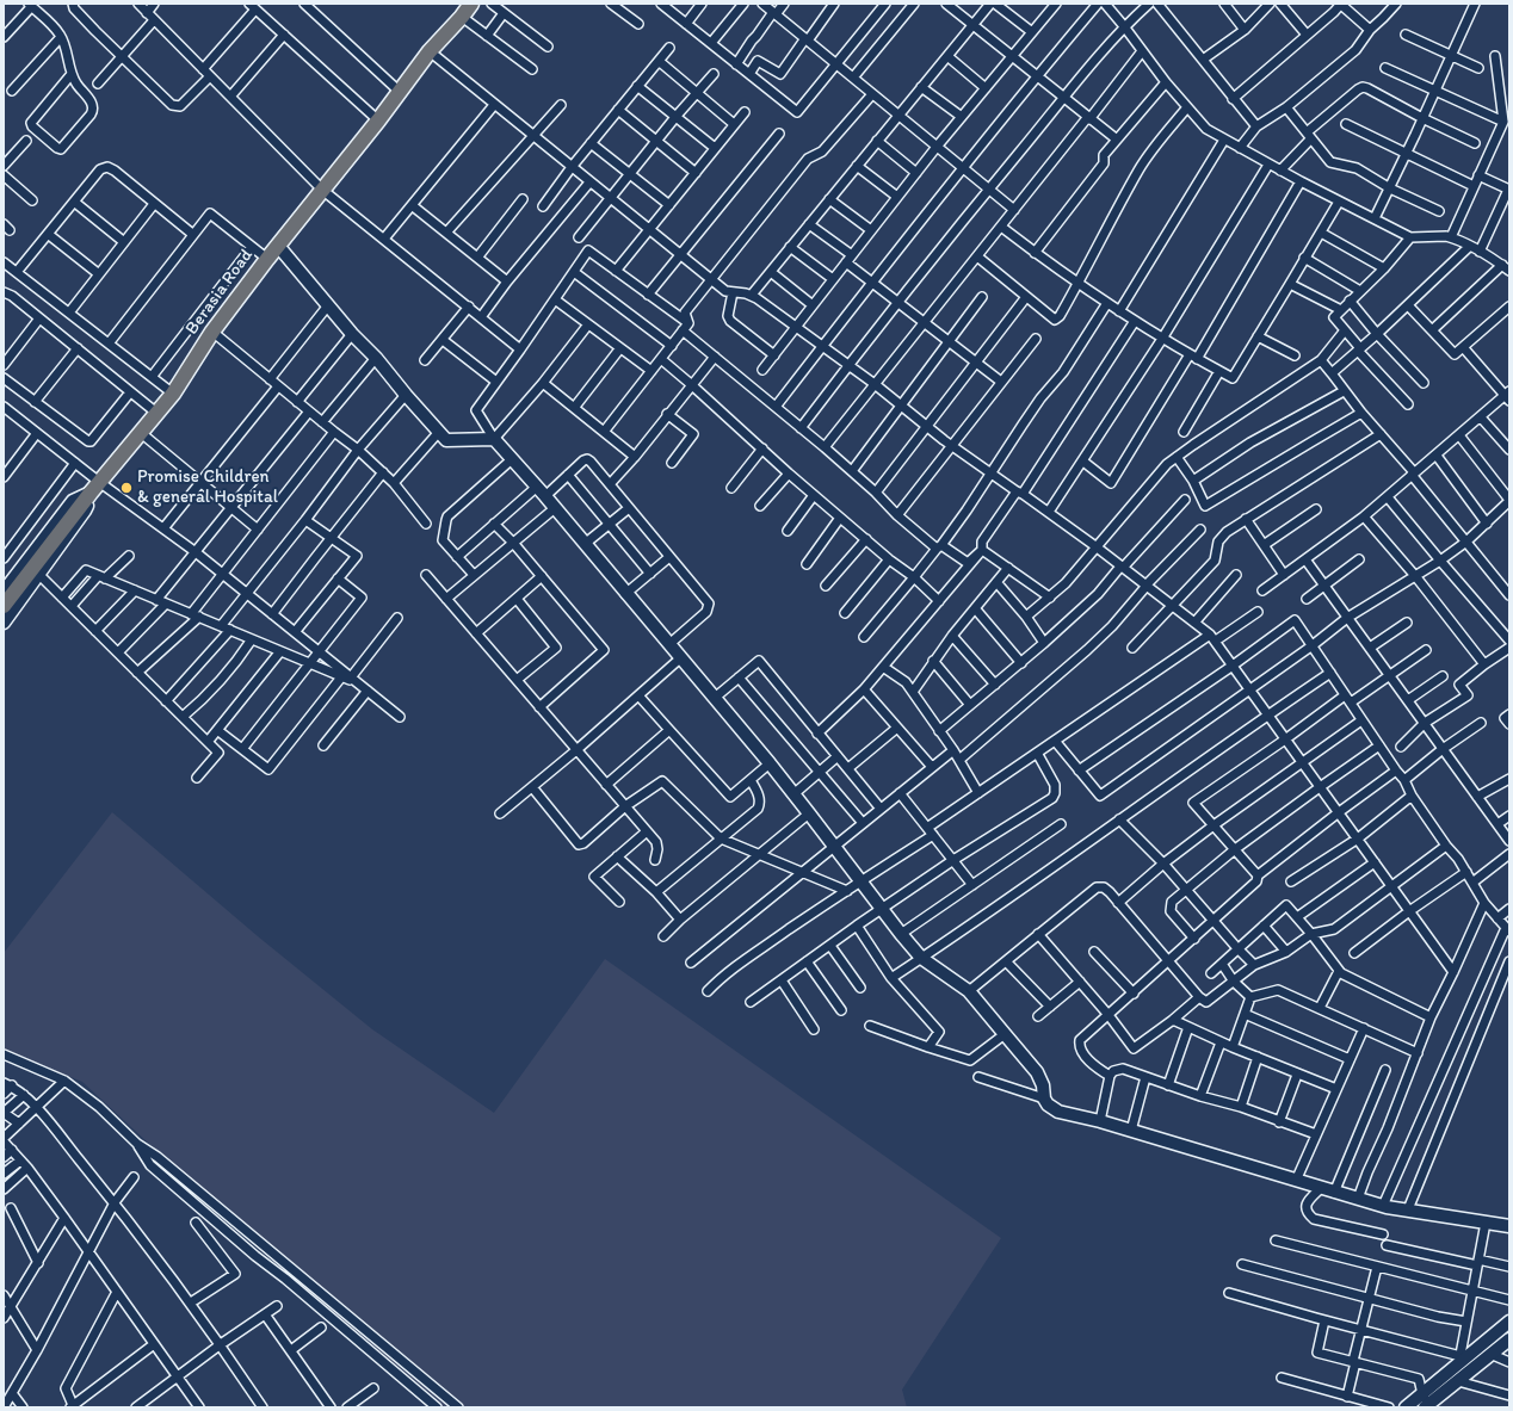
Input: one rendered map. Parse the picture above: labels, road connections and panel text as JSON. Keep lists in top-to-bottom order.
{
  "streets": {
    "main road": ["Berasia Road"]
  },
  "places": ["Promise Children & general Hospital"]
}
